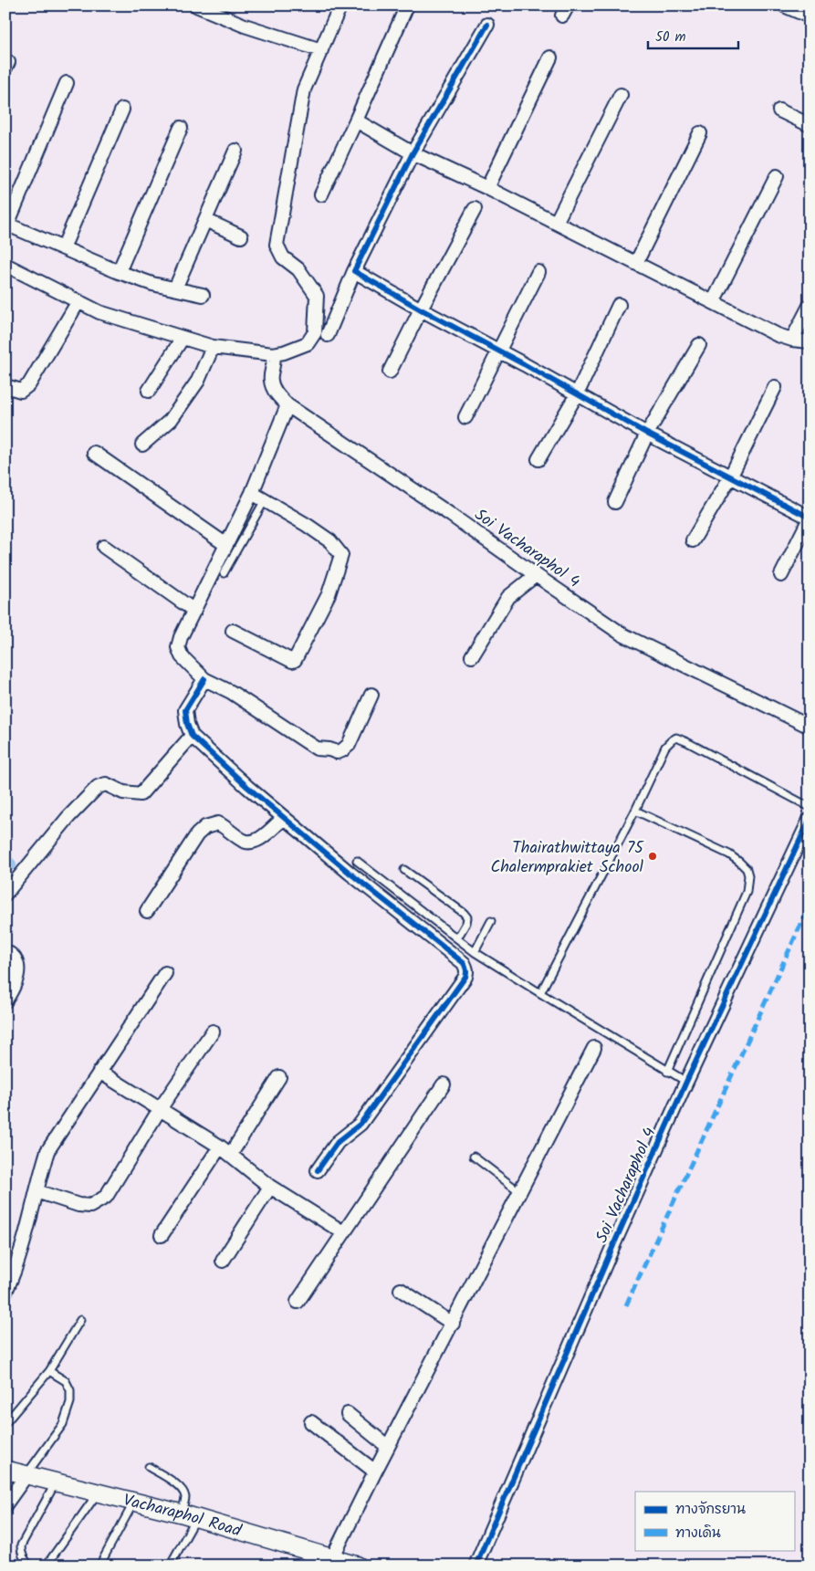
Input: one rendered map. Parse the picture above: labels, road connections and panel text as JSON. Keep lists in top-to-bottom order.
{
  "streets": {
    "street": ["Soi Vacharaphol 4", "Vacharaphol Road"]
  },
  "places": ["Thairathwittaya 75 Chalermprakiet School"],
  "legend": ["ทางจักรยาน", "ทางเดิน"],
  "scale_bar": "50 m"
}
